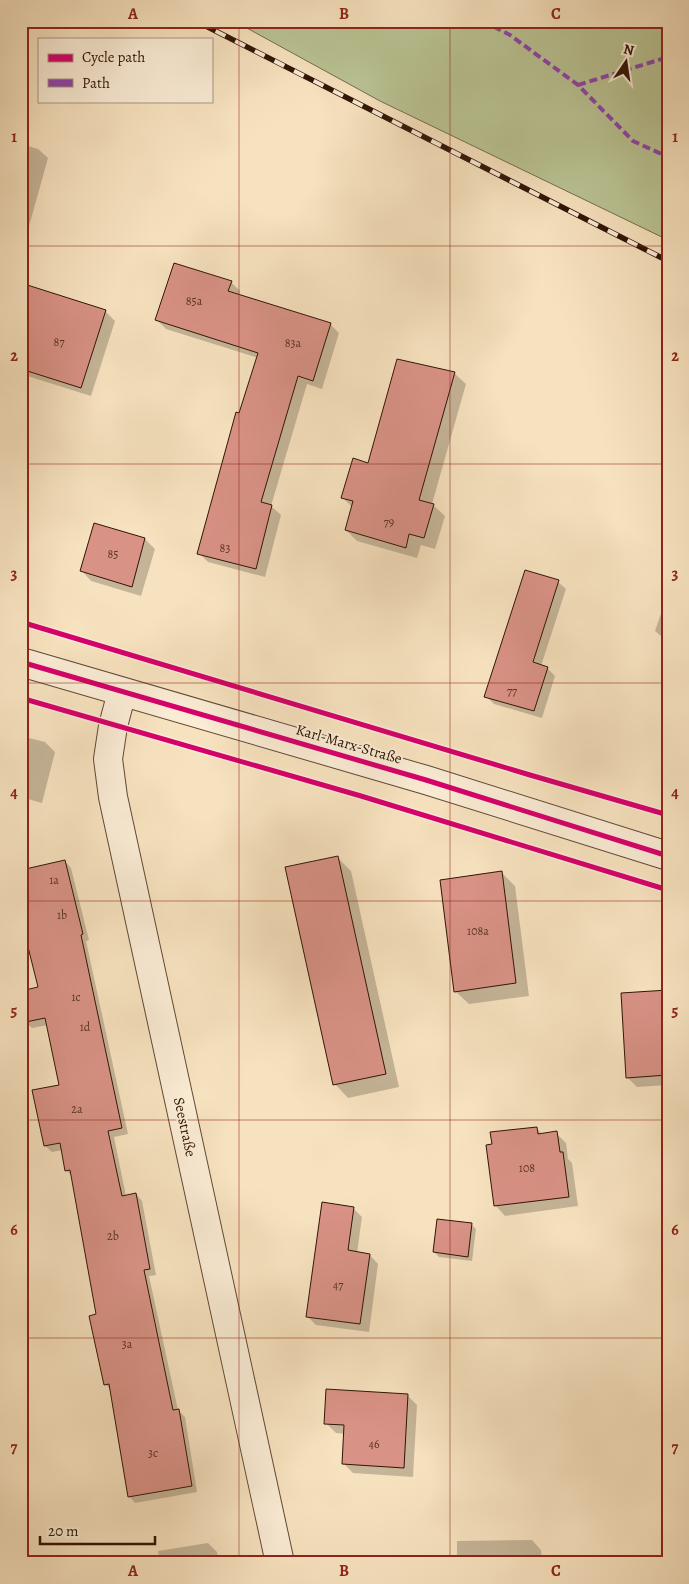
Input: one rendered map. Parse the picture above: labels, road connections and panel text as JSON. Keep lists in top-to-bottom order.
{
  "streets": {
    "street": ["Karl-Marx-Straße", "Seestraße"]
  },
  "crossings": [
    ["Karl-Marx-Straße", "Seestraße"]
  ],
  "house_numbers": [
    "85a",
    "87",
    "83a",
    "79",
    "83",
    "85",
    "77",
    "1a",
    "1b",
    "108a",
    "1c",
    "1d",
    "2a",
    "108",
    "2b",
    "47",
    "3a",
    "46",
    "3c"
  ],
  "legend": ["Cycle path", "Path"],
  "scale_bar": "20 m",
  "north": "top",
  "grid": {
    "columns": ["A", "B", "C"],
    "rows": [
      "1",
      "2",
      "3",
      "4",
      "5",
      "6",
      "7"
    ]
  }
}
